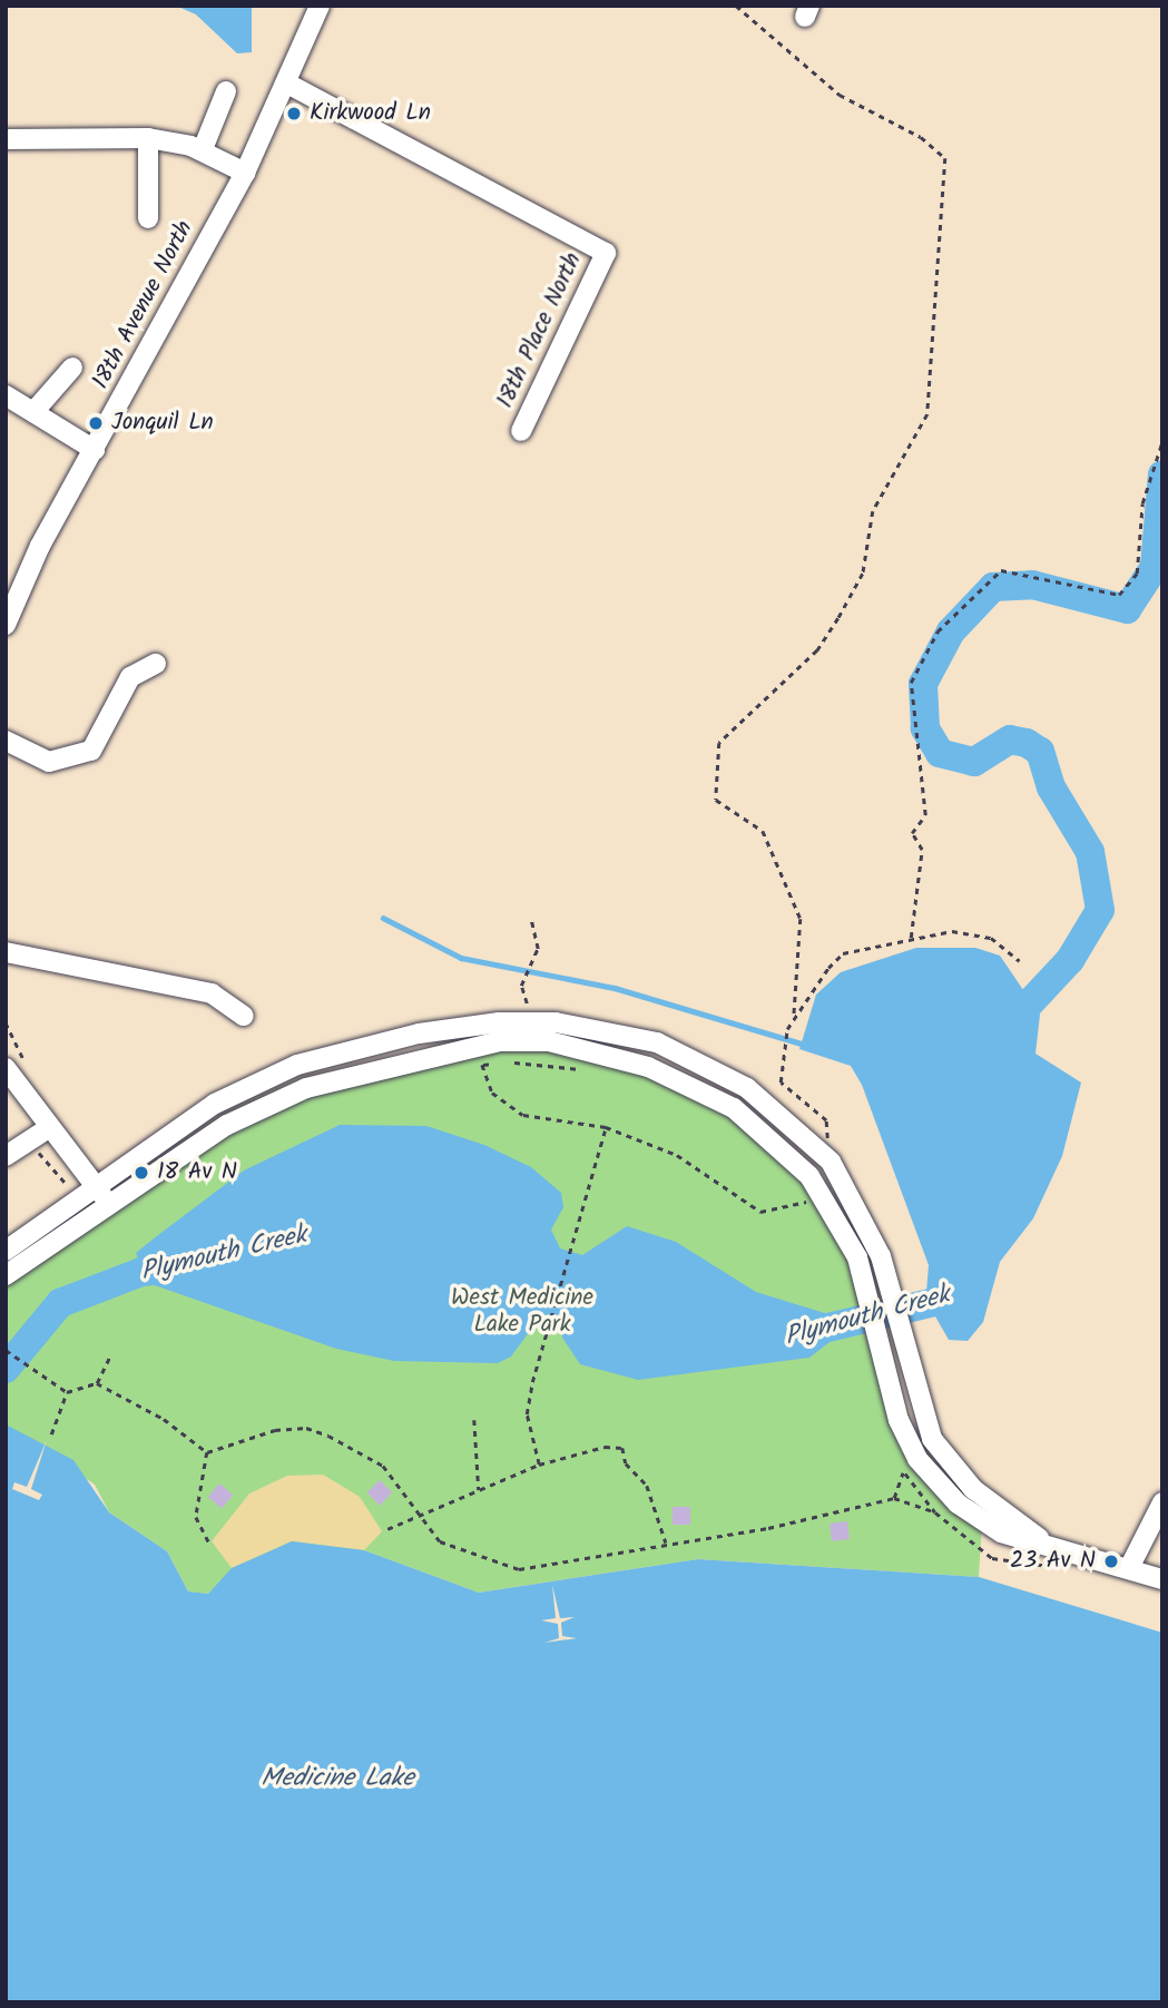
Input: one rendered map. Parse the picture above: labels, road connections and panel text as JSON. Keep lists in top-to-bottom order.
{
  "streets": {
    "street": ["18th Avenue North", "18th Place North"]
  },
  "crossings": [
    ["18th Avenue North", "18th Place North"]
  ],
  "water": ["Plymouth Creek", "Medicine Lake"],
  "parks": ["West Medicine Lake Park"],
  "places": [
    "Kirkwood Ln",
    "Jonquil Ln",
    "18 Av N",
    "23 Av N"
  ]
}
